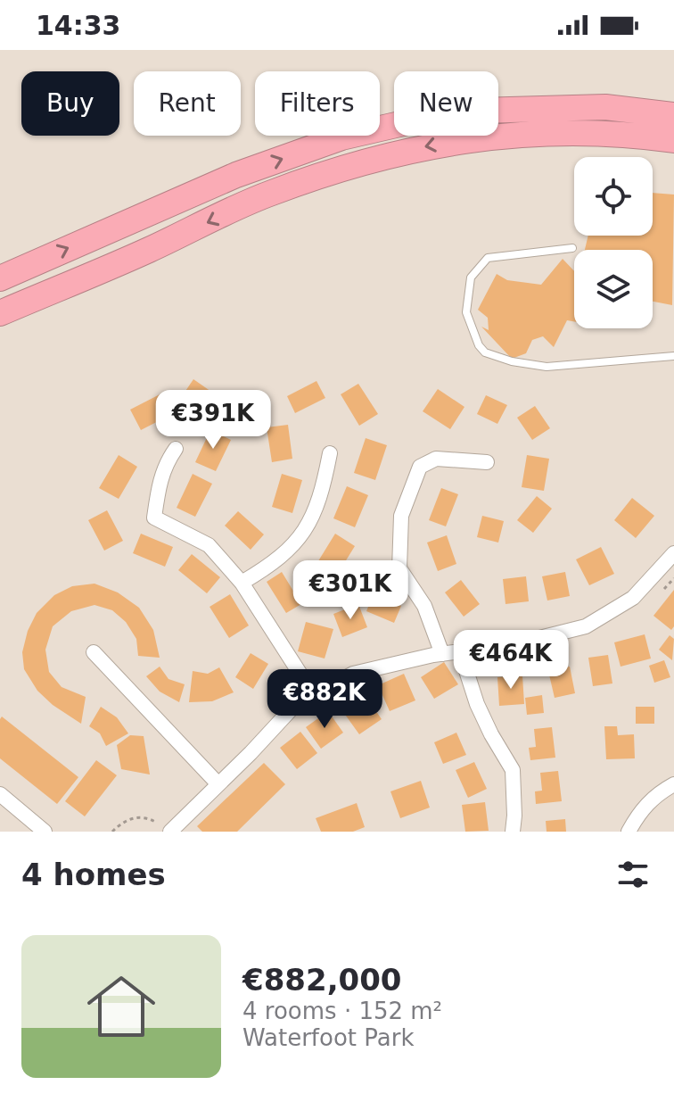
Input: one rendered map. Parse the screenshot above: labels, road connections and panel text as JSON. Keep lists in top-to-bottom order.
{
  "page": {
    "status": "14:33",
    "chip": [
      "Buy",
      "Rent",
      "Filters",
      "New"
    ],
    "price": [
      "€391K",
      "€301K",
      "€464K",
      "€882K"
    ],
    "heading": "4 homes",
    "list": [
      {
        "name": "€882,000",
        "note": "4 rooms · 152 m² · Waterfoot Park"
      }
    ]
  }
}
